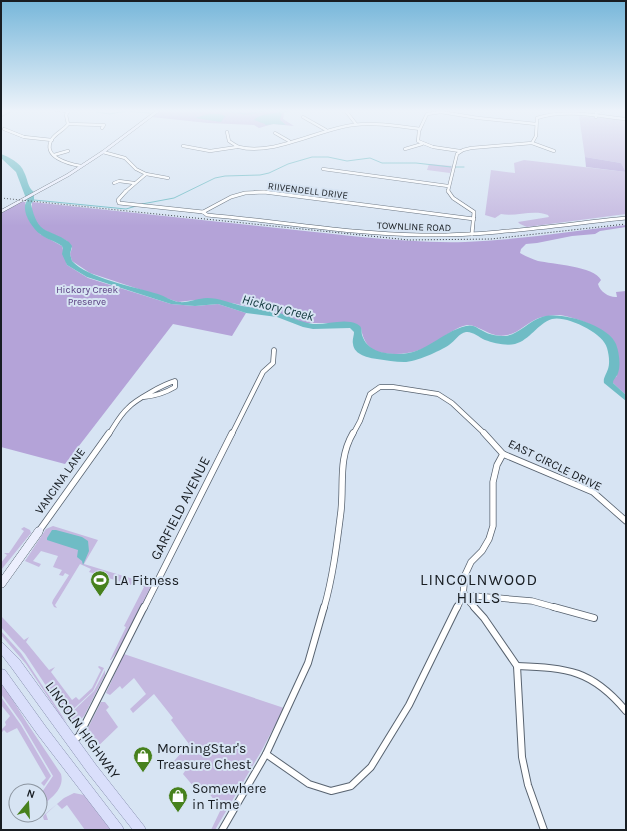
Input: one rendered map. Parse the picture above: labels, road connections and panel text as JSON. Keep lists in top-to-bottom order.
{
  "streets": {
    "main road": ["LINCOLN HIGHWAY"],
    "street": [
      "RIIVENDELL DRIVE",
      "TOWNLINE ROAD",
      "EAST CIRCLE DRIVE",
      "VANCINA LANE",
      "GARFIELD AVENUE"
    ]
  },
  "crossings": [
    ["RIIVENDELL DRIVE", "TOWNLINE ROAD"],
    ["GARFIELD AVENUE", "LINCOLN HIGHWAY"]
  ],
  "districts": ["LINCOLNWOOD HILLS"],
  "water": ["Hickory Creek"],
  "parks": ["Hickory Creek Preserve"],
  "places": {
    "sports": ["LA Fitness"],
    "shop": ["MorningStar's Treasure Chest", "Somewhere in Time"]
  },
  "north": "top"
}
